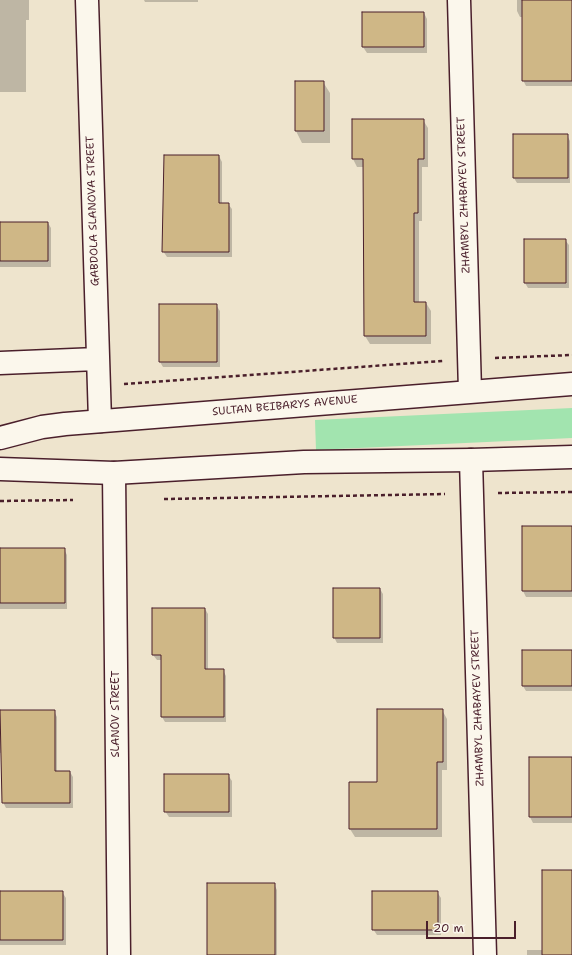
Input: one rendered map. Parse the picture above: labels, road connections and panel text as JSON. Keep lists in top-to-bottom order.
{
  "streets": {
    "street": [
      "ZHAMBYL ZHABAYEV STREET",
      "GABDOLA SLANOVA STREET",
      "SULTAN BEIBARYS AVENUE",
      "SLANOV STREET"
    ]
  },
  "crossings": [
    ["ZHAMBYL ZHABAYEV STREET", "SULTAN BEIBARYS AVENUE"],
    ["GABDOLA SLANOVA STREET", "SULTAN BEIBARYS AVENUE"]
  ],
  "scale_bar": "20 m"
}
